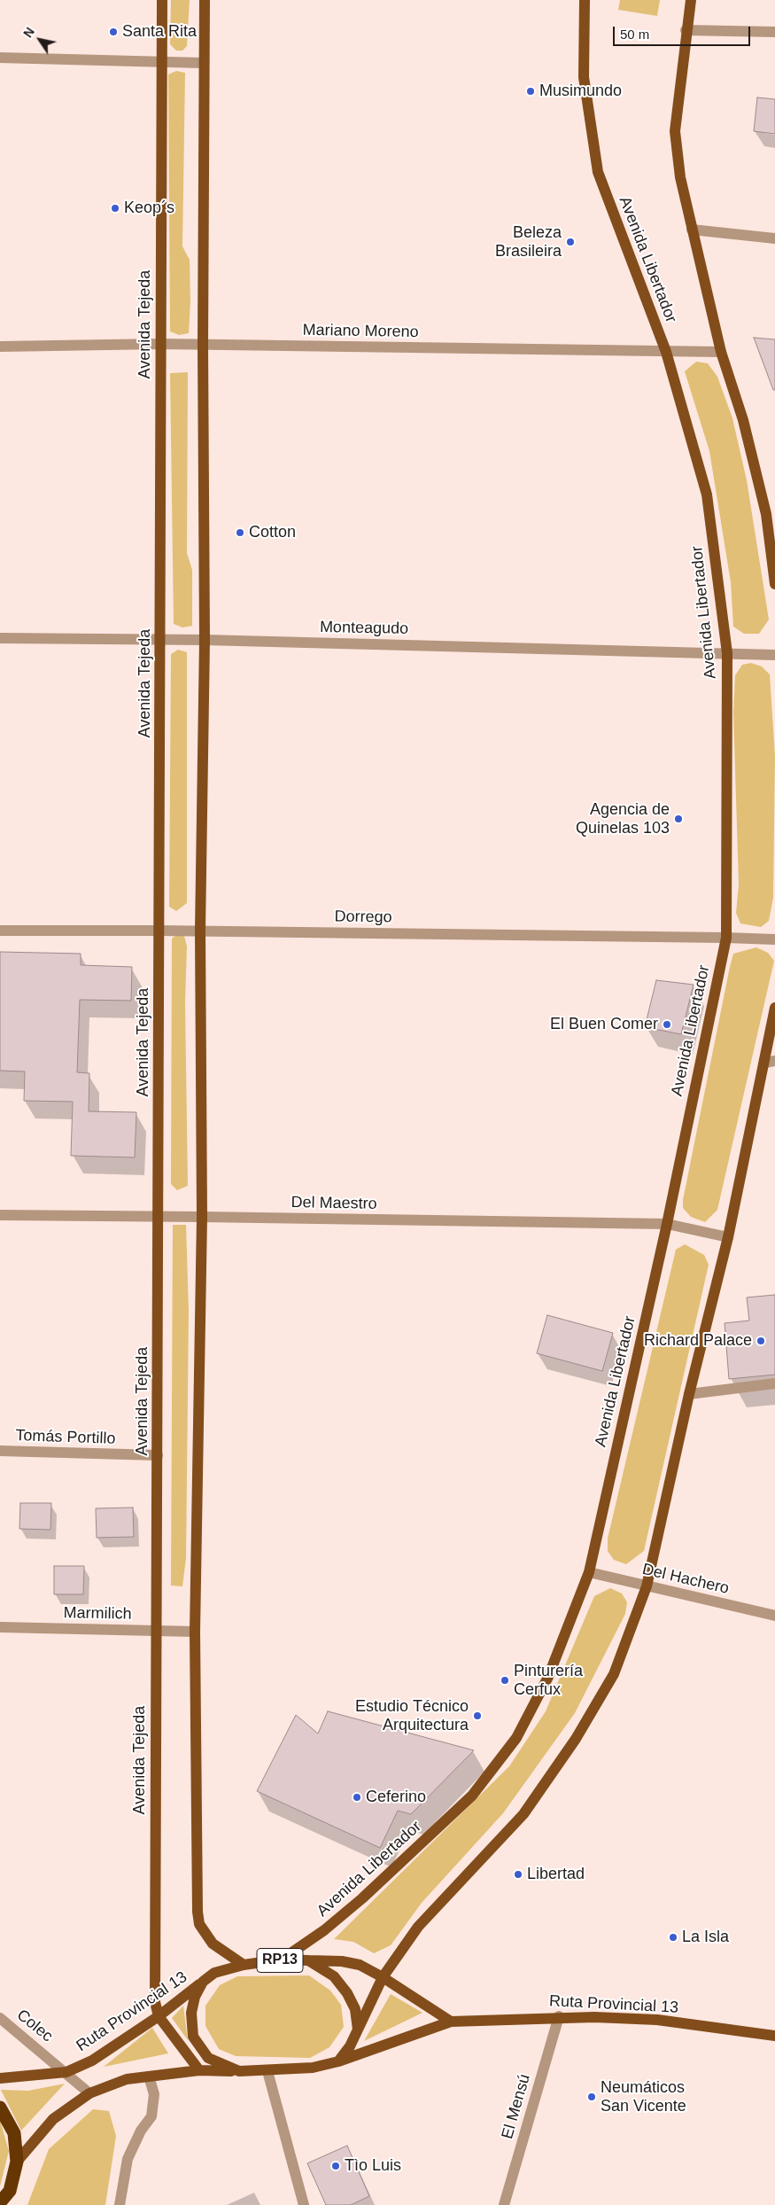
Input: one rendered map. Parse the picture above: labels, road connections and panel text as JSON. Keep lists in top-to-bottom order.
{
  "streets": {
    "main road": [
      "Avenida Libertador",
      "Avenida Tejeda",
      "RP13",
      "Ruta Provincial 13"
    ],
    "street": [
      "Mariano Moreno",
      "Monteagudo",
      "Dorrego",
      "Del Maestro",
      "Tomás Portillo",
      "Del Hachero",
      "Marmilich",
      "Colec",
      "El Mensú"
    ]
  },
  "crossings": [
    ["Avenida Libertador", "Mariano Moreno"],
    ["Avenida Libertador", "Monteagudo"],
    ["Avenida Libertador", "Dorrego"],
    ["Avenida Libertador", "Del Maestro"],
    ["Avenida Libertador", "Del Hachero"],
    ["Avenida Libertador", "RP13"],
    ["Avenida Libertador", "Ruta Provincial 13"],
    ["Avenida Tejeda", "Mariano Moreno"],
    ["Avenida Tejeda", "Monteagudo"],
    ["Avenida Tejeda", "Dorrego"],
    ["Avenida Tejeda", "Del Maestro"],
    ["Avenida Tejeda", "Tomás Portillo"],
    ["Avenida Tejeda", "Marmilich"],
    ["Avenida Tejeda", "Ruta Provincial 13"],
    ["RP13", "Ruta Provincial 13"],
    ["Ruta Provincial 13", "Colec"],
    ["Ruta Provincial 13", "El Mensú"]
  ],
  "places": [
    "Santa Rita",
    "Musimundo",
    "Keop´s",
    "Beleza Brasileira",
    "Cotton",
    "Agencia de Quinelas 103",
    "El Buen Comer",
    "Richard Palace",
    "Pinturería Cerfux",
    "Estudio Técnico Arquitectura",
    "Ceferino",
    "Libertad",
    "La Isla",
    "Neumáticos San Vicente",
    "Tìo Luis"
  ],
  "scale_bar": "50 m",
  "north": "top left"
}
